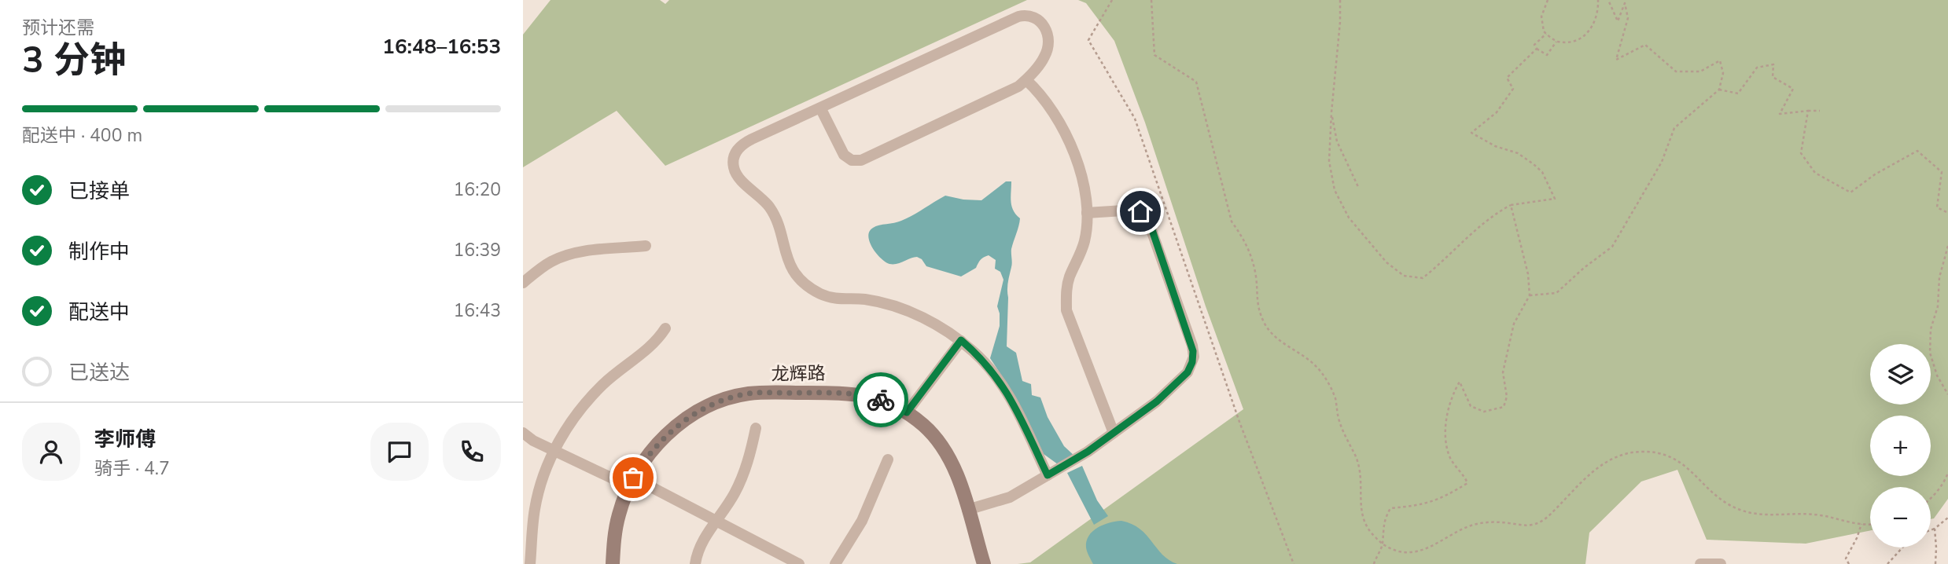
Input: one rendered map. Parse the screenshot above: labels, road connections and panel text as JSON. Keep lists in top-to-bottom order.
{
  "streets": {
    "street": ["龙辉路"]
  },
  "page": {
    "heading": ["3 分钟", "预计还需", "16:48–16:53"],
    "panel": ["李师傅", "骑手 · 4.7"],
    "bar": "配送中 · 400 m",
    "list": [
      ["已接单", "16:20"],
      ["制作中", "16:39"],
      ["配送中", "16:43"],
      "已送达"
    ],
    "map_buttons": ["+", "−"]
  }
}
